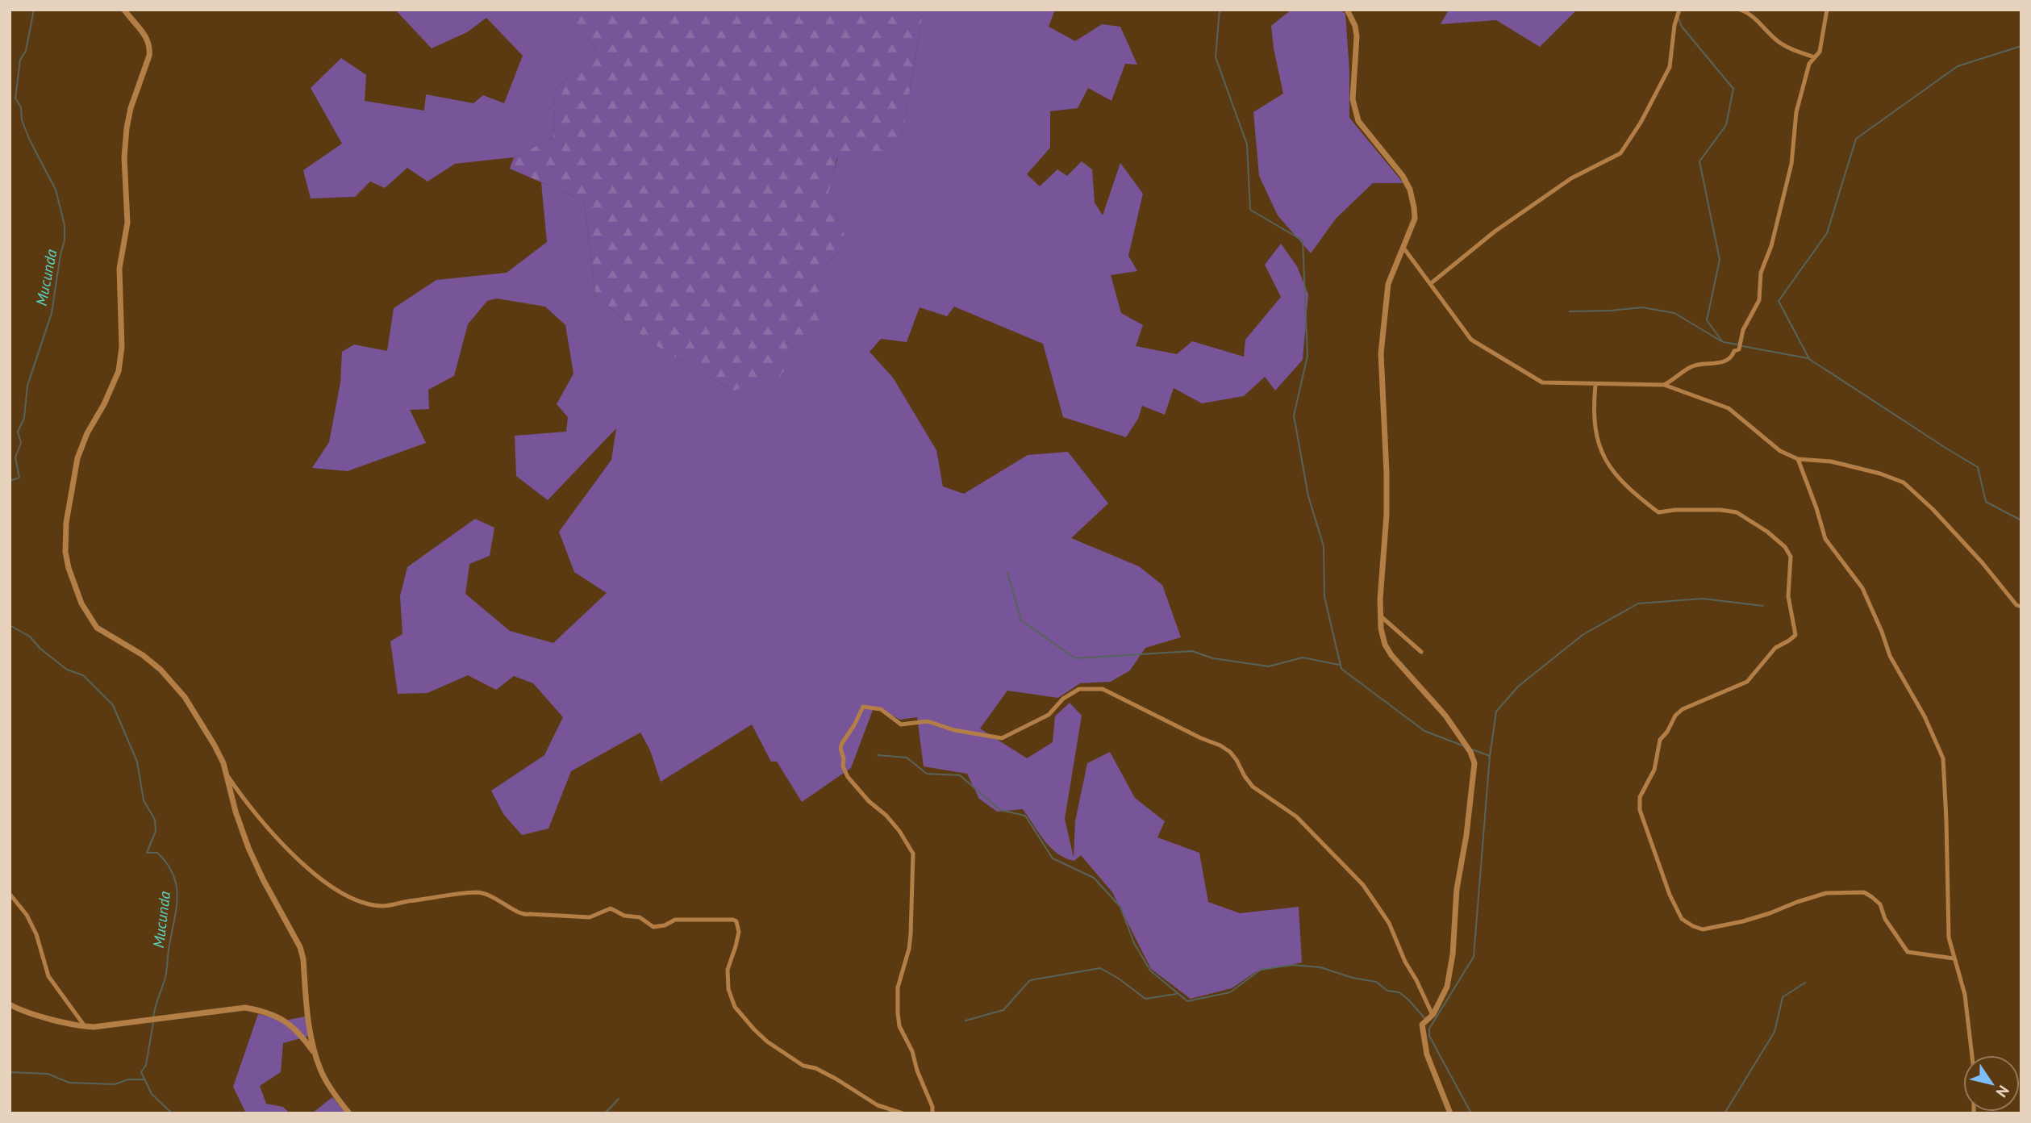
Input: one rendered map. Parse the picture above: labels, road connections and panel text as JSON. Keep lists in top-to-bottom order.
{
  "water": ["Mucunda"],
  "north": "bottom right"
}
